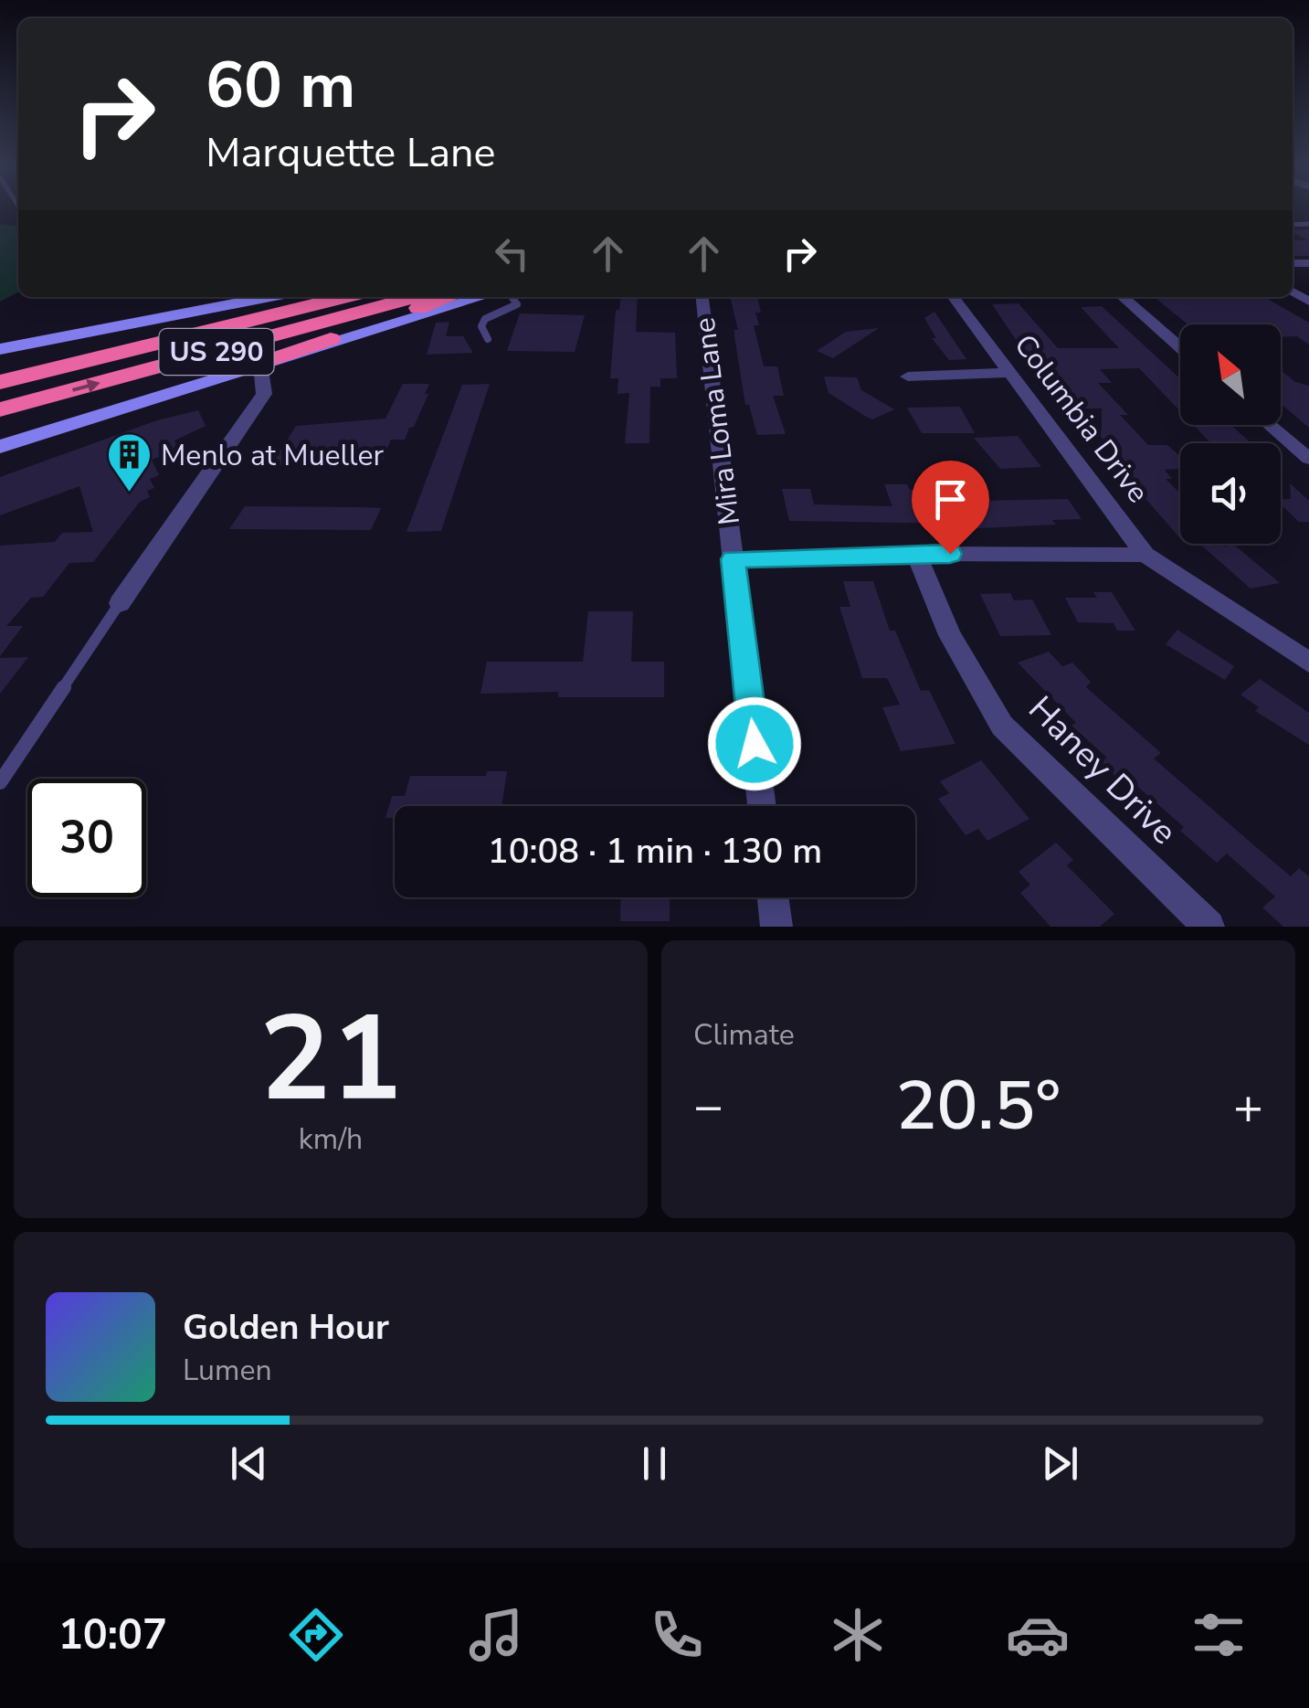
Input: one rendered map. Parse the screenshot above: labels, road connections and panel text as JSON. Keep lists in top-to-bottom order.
{
  "streets": {
    "highway": ["US 290"],
    "street": ["Columbia Drive", "Mira Loma Lane", "Haney Drive"]
  },
  "places": {
    "building": ["Menlo at Mueller"]
  },
  "north": "top left",
  "page": {
    "turn": ["60 m", "Marquette Lane"],
    "limit": "30",
    "trip": "10:08 · 1 min · 130 m",
    "tile": [
      ["21", "km/h"],
      "Climate"
    ],
    "heat": ["−", "20.5°", "+"],
    "song": ["Golden Hour", "Lumen"],
    "tabs": "10:07"
  }
}
